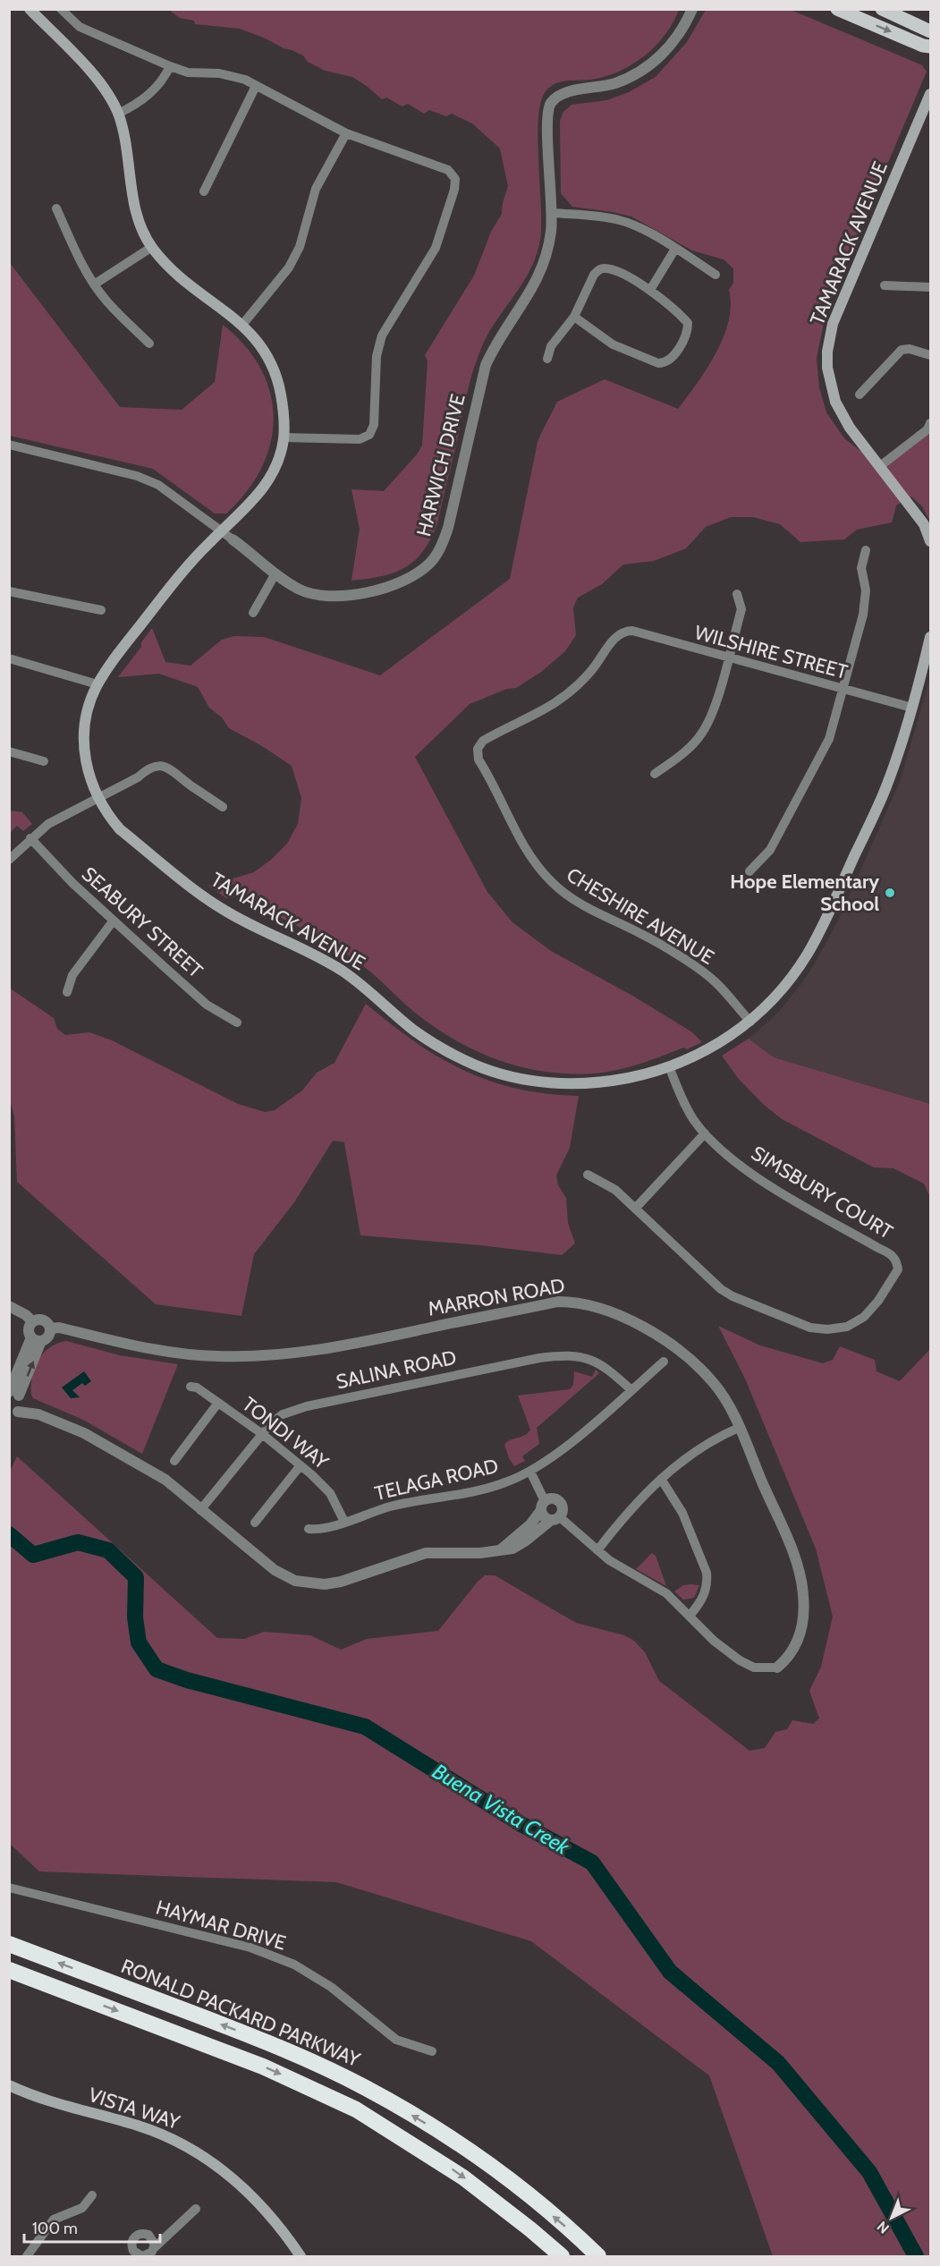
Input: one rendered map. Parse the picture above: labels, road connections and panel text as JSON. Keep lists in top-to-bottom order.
{
  "streets": {
    "highway": ["RONALD PACKARD PARKWAY"],
    "main road": ["TAMARACK AVENUE", "VISTA WAY"],
    "street": [
      "HARWICH DRIVE",
      "WILSHIRE STREET",
      "CHESHIRE AVENUE",
      "SEABURY STREET",
      "SIMSBURY COURT",
      "MARRON ROAD",
      "SALINA ROAD",
      "TONDI WAY",
      "TELAGA ROAD",
      "HAYMAR DRIVE"
    ]
  },
  "crossings": [
    ["TAMARACK AVENUE", "HARWICH DRIVE"],
    ["TAMARACK AVENUE", "WILSHIRE STREET"],
    ["TAMARACK AVENUE", "CHESHIRE AVENUE"],
    ["TAMARACK AVENUE", "SIMSBURY COURT"],
    ["WILSHIRE STREET", "CHESHIRE AVENUE"],
    ["SALINA ROAD", "TONDI WAY"],
    ["SALINA ROAD", "TELAGA ROAD"],
    ["TONDI WAY", "TELAGA ROAD"]
  ],
  "water": ["Buena Vista Creek"],
  "places": ["Hope Elementary School"],
  "scale_bar": "100 m",
  "north": "bottom left"
}
